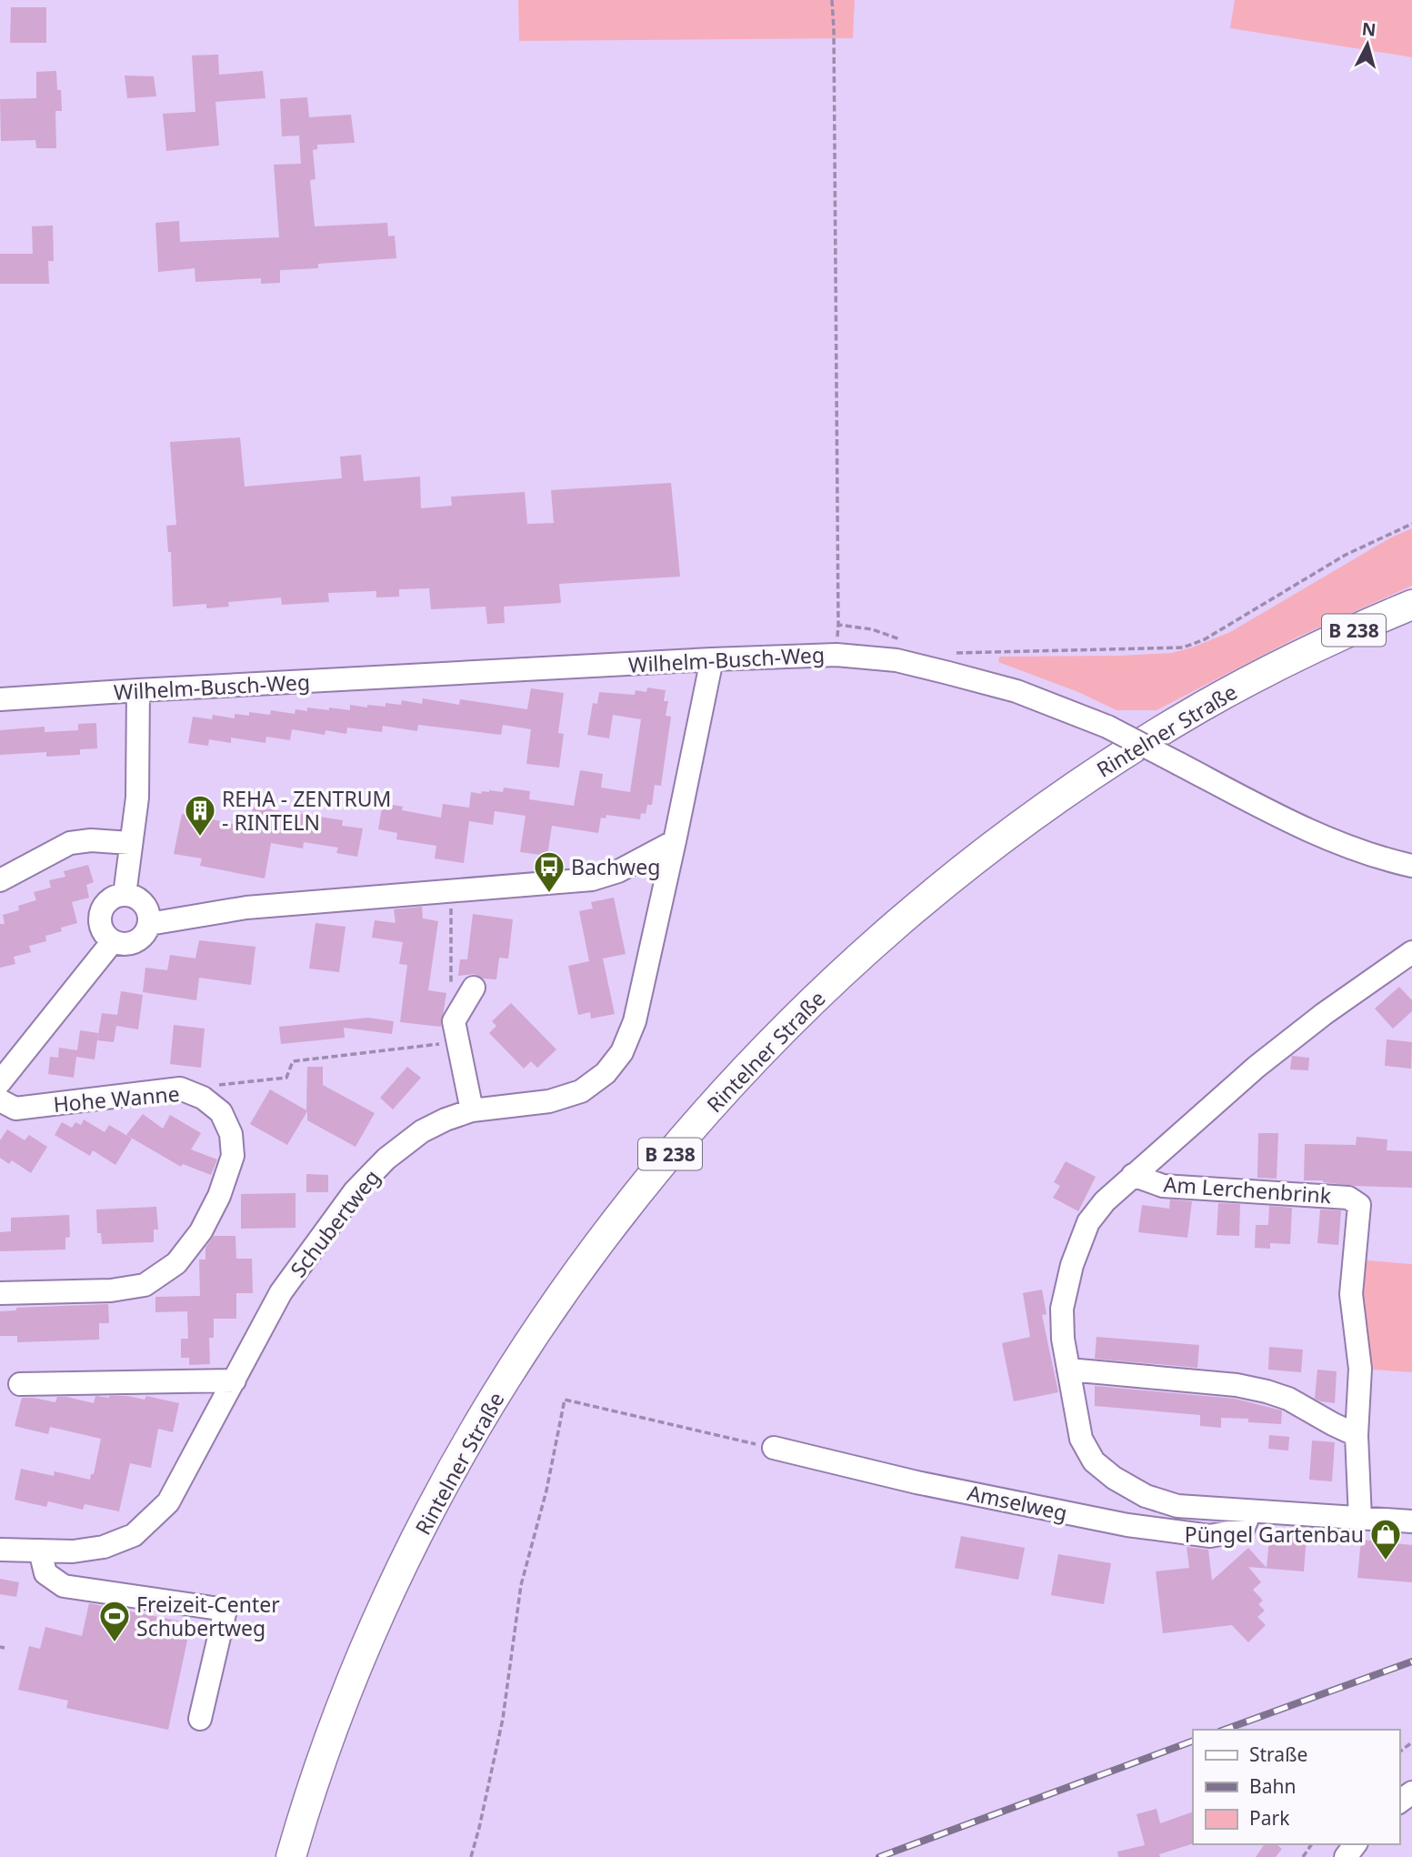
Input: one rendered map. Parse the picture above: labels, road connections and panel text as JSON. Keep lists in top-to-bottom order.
{
  "streets": {
    "main road": ["B 238", "Rintelner Straße"],
    "street": [
      "Wilhelm-Busch-Weg",
      "Hohe Wanne",
      "Am Lerchenbrink",
      "Schubertweg",
      "Amselweg"
    ]
  },
  "crossings": [
    ["Am Lerchenbrink", "Amselweg"]
  ],
  "places": {
    "building": ["REHA - ZENTRUM - RINTELN"],
    "bus stop": ["Bachweg"],
    "shop": ["Püngel Gartenbau"],
    "sports": ["Freizeit-Center Schubertweg"]
  },
  "legend": ["Straße", "Bahn", "Park"],
  "north": "top"
}
